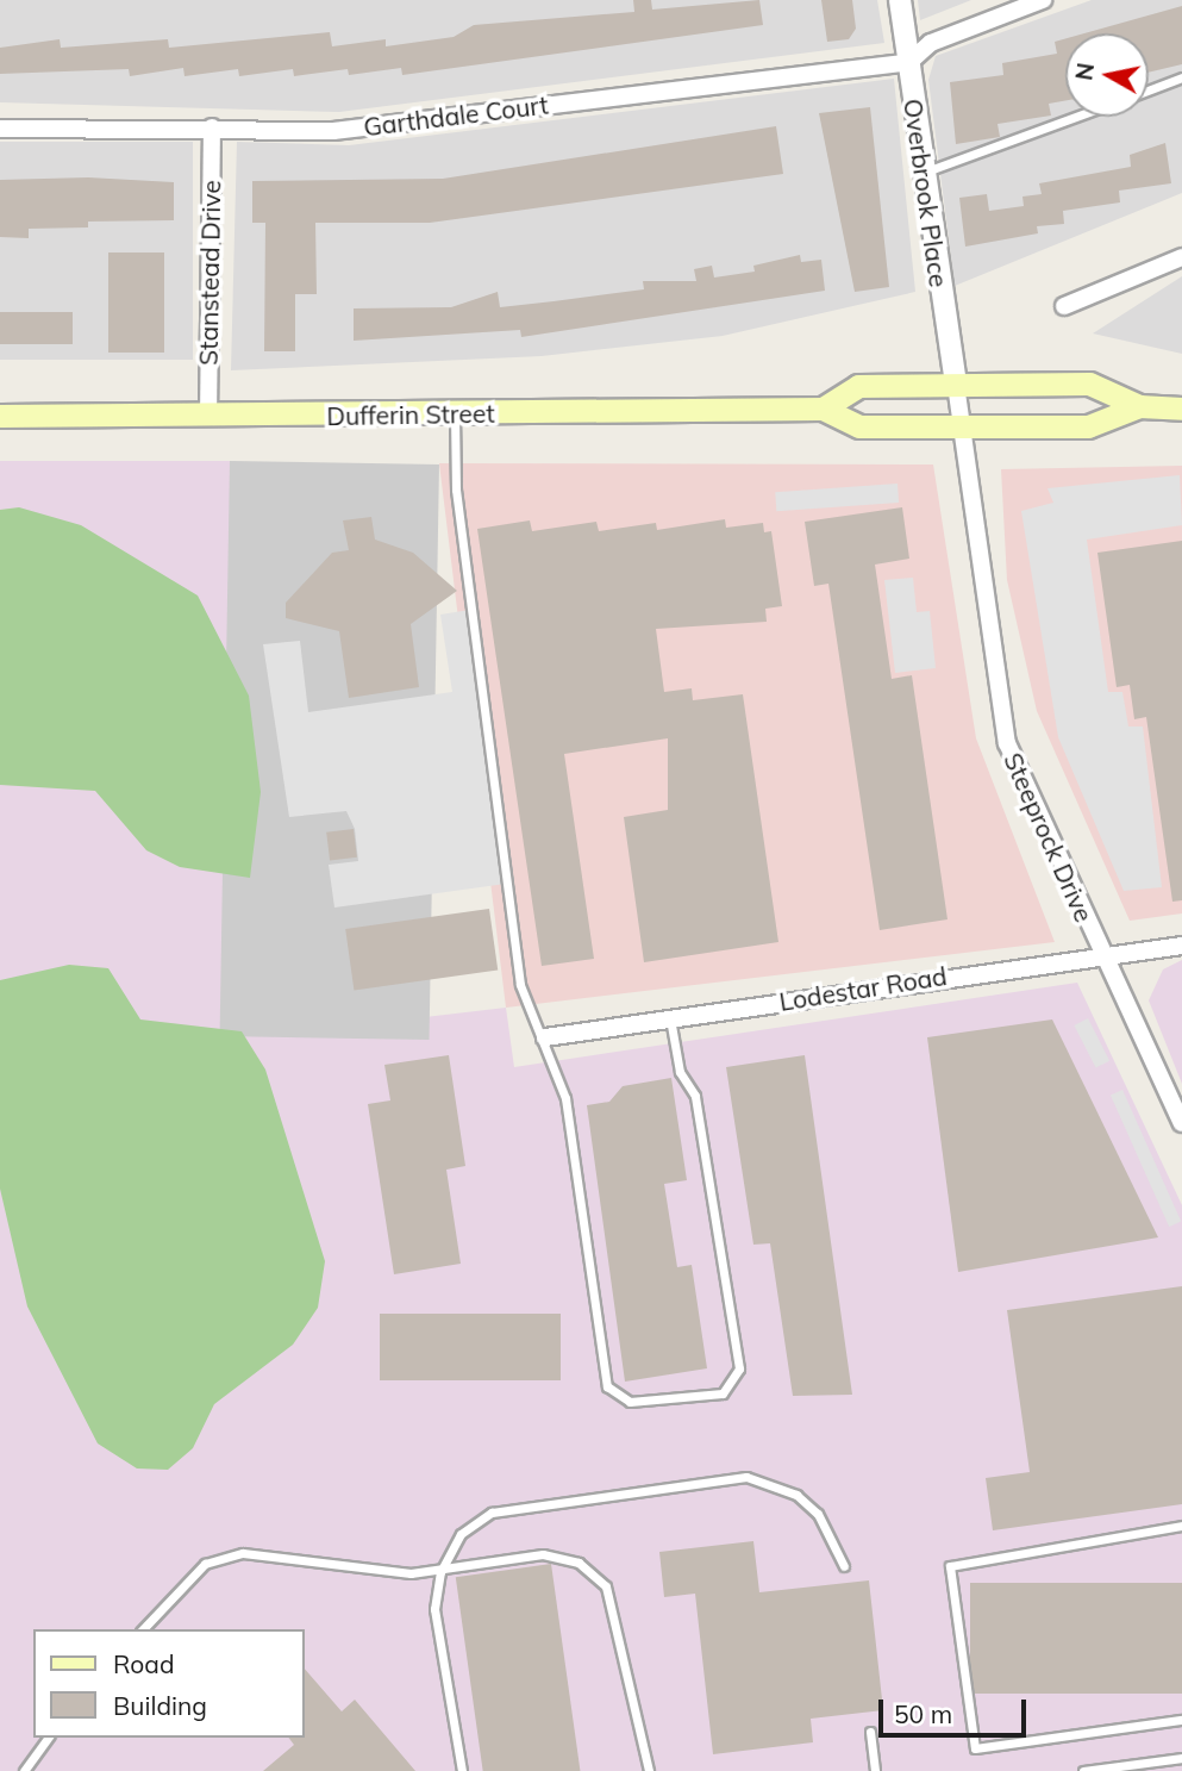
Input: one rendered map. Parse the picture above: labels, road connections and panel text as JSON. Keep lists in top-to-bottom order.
{
  "streets": {
    "main road": ["Dufferin Street"],
    "street": [
      "Garthdale Court",
      "Overbrook Place",
      "Stanstead Drive",
      "Steeprock Drive",
      "Lodestar Road"
    ]
  },
  "crossings": [
    ["Garthdale Court", "Overbrook Place"],
    ["Garthdale Court", "Stanstead Drive"],
    ["Overbrook Place", "Dufferin Street"],
    ["Overbrook Place", "Steeprock Drive"],
    ["Stanstead Drive", "Dufferin Street"],
    ["Dufferin Street", "Steeprock Drive"],
    ["Steeprock Drive", "Lodestar Road"]
  ],
  "legend": ["Road", "Building"],
  "scale_bar": "50 m",
  "north": "left"
}
